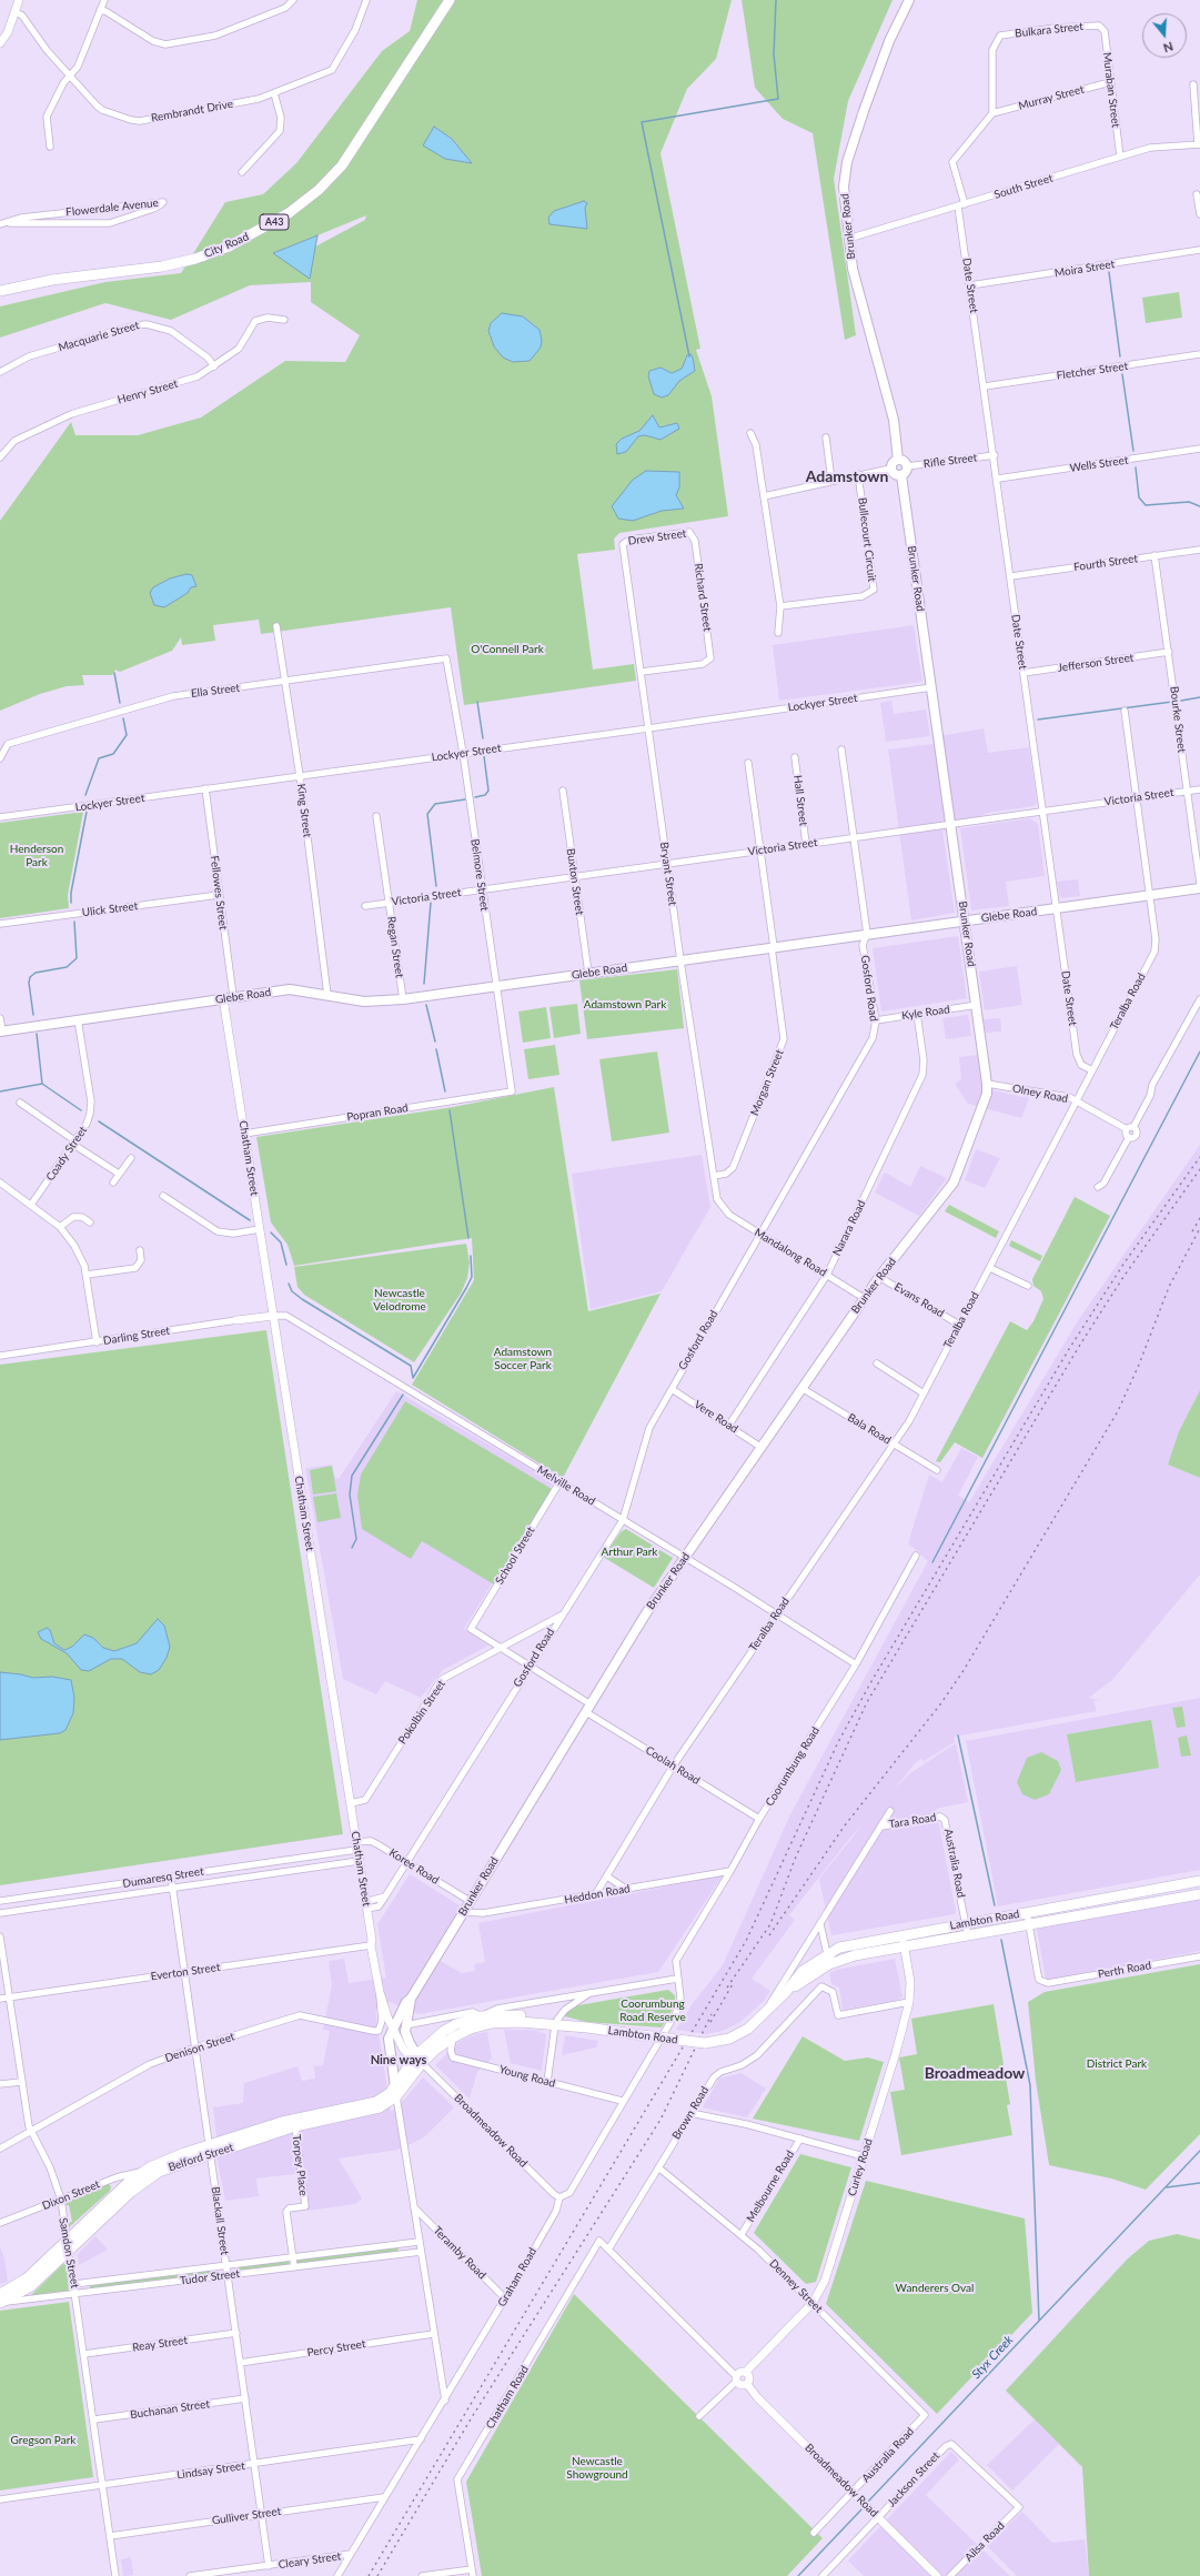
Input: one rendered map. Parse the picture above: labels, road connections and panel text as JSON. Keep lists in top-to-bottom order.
{
  "streets": {
    "main road": [
      "A43",
      "Brunker Road",
      "City Road",
      "Glebe Road",
      "Lambton Road",
      "Belford Street"
    ],
    "street": [
      "Bulkara Street",
      "Muraban Street",
      "Murray Street",
      "Rembrandt Drive",
      "South Street",
      "Flowerdale Avenue",
      "Moira Street",
      "Date Street",
      "Macquarie Street",
      "Fletcher Street",
      "Henry Street",
      "Rifle Street",
      "Wells Street",
      "Drew Street",
      "Bullecourt Circuit",
      "Fourth Street",
      "Richard Street",
      "Jefferson Street",
      "Ella Street",
      "Lockyer Street",
      "Bourke Street",
      "Victoria Street",
      "Hall Street",
      "King Street",
      "Bryant Street",
      "Belmore Street",
      "Buxton Street",
      "Fellowes Street",
      "Ulick Street",
      "Regan Street",
      "Gosford Road",
      "Teralba Road",
      "Kyle Road",
      "Morgan Street",
      "Olney Road",
      "Popran Road",
      "Coady Street",
      "Chatham Street",
      "Narara Road",
      "Mandalong Road",
      "Evans Road",
      "Darling Street",
      "Vere Road",
      "Bala Road",
      "Melville Road",
      "School Street",
      "Pokolbin Street",
      "Coolah Road",
      "Coorumbung Road",
      "Tara Road",
      "Australia Road",
      "Koree Road",
      "Dumaresq Street",
      "Heddon Road",
      "Perth Road",
      "Everton Street",
      "Denison Street",
      "Young Road",
      "Brown Road",
      "Broadmeadow Road",
      "Torpey Place",
      "Curley Road",
      "Melbourne Road",
      "Dixon Street",
      "Blackall Street",
      "Samdon Street",
      "Teramby Road",
      "Tudor Street",
      "Graham Road",
      "Denney Street",
      "Reay Street",
      "Percy Street",
      "Chatham Road",
      "Buchanan Street",
      "Lindsay Street",
      "Jackson Street",
      "Gulliver Street",
      "Ailsa Road",
      "Cleary Street"
    ]
  },
  "crossings": [
    ["Bulkara Street", "Muraban Street"],
    ["Bulkara Street", "Murray Street"],
    ["Muraban Street", "Murray Street"],
    ["Muraban Street", "South Street"],
    ["South Street", "Brunker Road"],
    ["South Street", "Date Street"],
    ["Brunker Road", "Rifle Street"],
    ["Brunker Road", "Lockyer Street"],
    ["Brunker Road", "Victoria Street"],
    ["Brunker Road", "Glebe Road"],
    ["Brunker Road", "Kyle Road"],
    ["Brunker Road", "Olney Road"],
    ["Brunker Road", "Chatham Street"],
    ["Brunker Road", "Mandalong Road"],
    ["Brunker Road", "Evans Road"],
    ["Brunker Road", "Vere Road"],
    ["Brunker Road", "Bala Road"],
    ["Brunker Road", "Melville Road"],
    ["Brunker Road", "Coolah Road"],
    ["Brunker Road", "Koree Road"],
    ["Brunker Road", "Heddon Road"],
    ["Brunker Road", "Lambton Road"],
    ["Moira Street", "Date Street"],
    ["Date Street", "Fletcher Street"],
    ["Date Street", "Rifle Street"],
    ["Date Street", "Wells Street"],
    ["Date Street", "Fourth Street"],
    ["Date Street", "Jefferson Street"],
    ["Date Street", "Victoria Street"],
    ["Date Street", "Glebe Road"],
    ["Date Street", "Teralba Road"],
    ["Macquarie Street", "Henry Street"],
    ["Drew Street", "Richard Street"],
    ["Drew Street", "Bryant Street"],
    ["Fourth Street", "Bourke Street"],
    ["Richard Street", "Bryant Street"],
    ["Jefferson Street", "Bourke Street"],
    ["Ella Street", "King Street"],
    ["Ella Street", "Belmore Street"],
    ["Lockyer Street", "King Street"],
    ["Lockyer Street", "Bryant Street"],
    ["Lockyer Street", "Belmore Street"],
    ["Lockyer Street", "Fellowes Street"],
    ["Bourke Street", "Victoria Street"],
    ["Victoria Street", "Hall Street"],
    ["Victoria Street", "Bryant Street"],
    ["Victoria Street", "Belmore Street"],
    ["Victoria Street", "Buxton Street"],
    ["Victoria Street", "Regan Street"],
    ["Victoria Street", "Gosford Road"],
    ["Victoria Street", "Teralba Road"],
    ["Victoria Street", "Morgan Street"],
    ["King Street", "Glebe Road"],
    ["Bryant Street", "Glebe Road"],
    ["Bryant Street", "Morgan Street"],
    ["Bryant Street", "Mandalong Road"],
    ["Belmore Street", "Glebe Road"],
    ["Belmore Street", "Popran Road"],
    ["Buxton Street", "Glebe Road"],
    ["Fellowes Street", "Ulick Street"],
    ["Fellowes Street", "Glebe Road"],
    ["Glebe Road", "Regan Street"],
    ["Glebe Road", "Gosford Road"],
    ["Glebe Road", "Teralba Road"],
    ["Glebe Road", "Morgan Street"],
    ["Glebe Road", "Coady Street"],
    ["Glebe Road", "Chatham Street"],
    ["Gosford Road", "Kyle Road"],
    ["Gosford Road", "Chatham Street"],
    ["Gosford Road", "Mandalong Road"],
    ["Gosford Road", "Vere Road"],
    ["Gosford Road", "Melville Road"],
    ["Gosford Road", "Pokolbin Street"],
    ["Gosford Road", "Coolah Road"],
    ["Gosford Road", "Koree Road"],
    ["Teralba Road", "Olney Road"],
    ["Teralba Road", "Evans Road"],
    ["Teralba Road", "Bala Road"],
    ["Teralba Road", "Melville Road"],
    ["Teralba Road", "Coolah Road"],
    ["Teralba Road", "Heddon Road"],
    ["Kyle Road", "Narara Road"],
    ["Popran Road", "Chatham Street"],
    ["Chatham Street", "Darling Street"],
    ["Chatham Street", "Melville Road"],
    ["Chatham Street", "Pokolbin Street"],
    ["Chatham Street", "Koree Road"],
    ["Chatham Street", "Dumaresq Street"],
    ["Chatham Street", "Lambton Road"],
    ["Chatham Street", "Everton Street"],
    ["Chatham Street", "Denison Street"],
    ["Chatham Street", "Broadmeadow Road"],
    ["Chatham Street", "Belford Street"],
    ["Narara Road", "Mandalong Road"],
    ["Narara Road", "Vere Road"],
    ["Darling Street", "Melville Road"],
    ["Melville Road", "School Street"],
    ["Melville Road", "Coorumbung Road"],
    ["School Street", "Coolah Road"],
    ["Pokolbin Street", "Coolah Road"],
    ["Coolah Road", "Coorumbung Road"],
    ["Coorumbung Road", "Heddon Road"],
    ["Coorumbung Road", "Lambton Road"],
    ["Coorumbung Road", "Graham Road"],
    ["Tara Road", "Australia Road"],
    ["Australia Road", "Lambton Road"],
    ["Australia Road", "Broadmeadow Road"],
    ["Australia Road", "Denney Street"],
    ["Koree Road", "Dumaresq Street"],
    ["Dumaresq Street", "Blackall Street"],
    ["Lambton Road", "Perth Road"],
    ["Lambton Road", "Young Road"],
    ["Lambton Road", "Broadmeadow Road"],
    ["Lambton Road", "Belford Street"],
    ["Lambton Road", "Curley Road"],
    ["Lambton Road", "Graham Road"],
    ["Everton Street", "Blackall Street"],
    ["Everton Street", "Samdon Street"],
    ["Denison Street", "Blackall Street"],
    ["Denison Street", "Samdon Street"],
    ["Young Road", "Graham Road"],
    ["Brown Road", "Curley Road"],
    ["Brown Road", "Denney Street"],
    ["Brown Road", "Chatham Road"],
    ["Broadmeadow Road", "Belford Street"],
    ["Broadmeadow Road", "Curley Road"],
    ["Broadmeadow Road", "Graham Road"],
    ["Broadmeadow Road", "Jackson Street"],
    ["Belford Street", "Torpey Place"],
    ["Belford Street", "Dixon Street"],
    ["Belford Street", "Blackall Street"],
    ["Belford Street", "Samdon Street"],
    ["Belford Street", "Tudor Street"],
    ["Torpey Place", "Tudor Street"],
    ["Curley Road", "Denney Street"],
    ["Melbourne Road", "Denney Street"],
    ["Dixon Street", "Samdon Street"],
    ["Blackall Street", "Tudor Street"],
    ["Blackall Street", "Reay Street"],
    ["Blackall Street", "Percy Street"],
    ["Blackall Street", "Buchanan Street"],
    ["Blackall Street", "Lindsay Street"],
    ["Blackall Street", "Gulliver Street"],
    ["Blackall Street", "Cleary Street"],
    ["Samdon Street", "Tudor Street"],
    ["Samdon Street", "Reay Street"],
    ["Samdon Street", "Buchanan Street"],
    ["Samdon Street", "Lindsay Street"],
    ["Samdon Street", "Gulliver Street"],
    ["Teramby Road", "Graham Road"],
    ["Graham Road", "Lindsay Street"],
    ["Graham Road", "Gulliver Street"],
    ["Graham Road", "Cleary Street"],
    ["Jackson Street", "Ailsa Road"]
  ],
  "districts": ["Adamstown", "Nine ways", "Broadmeadow"],
  "water": ["Styx Creek"],
  "parks": [
    "O'Connell Park",
    "Henderson Park",
    "Adamstown Park",
    "Newcastle Velodrome",
    "Adamstown Soccer Park",
    "Arthur Park",
    "Coorumbung Road Reserve",
    "District Park",
    "Wanderers Oval",
    "Gregson Park",
    "Newcastle Showground"
  ],
  "north": "bottom"
}
